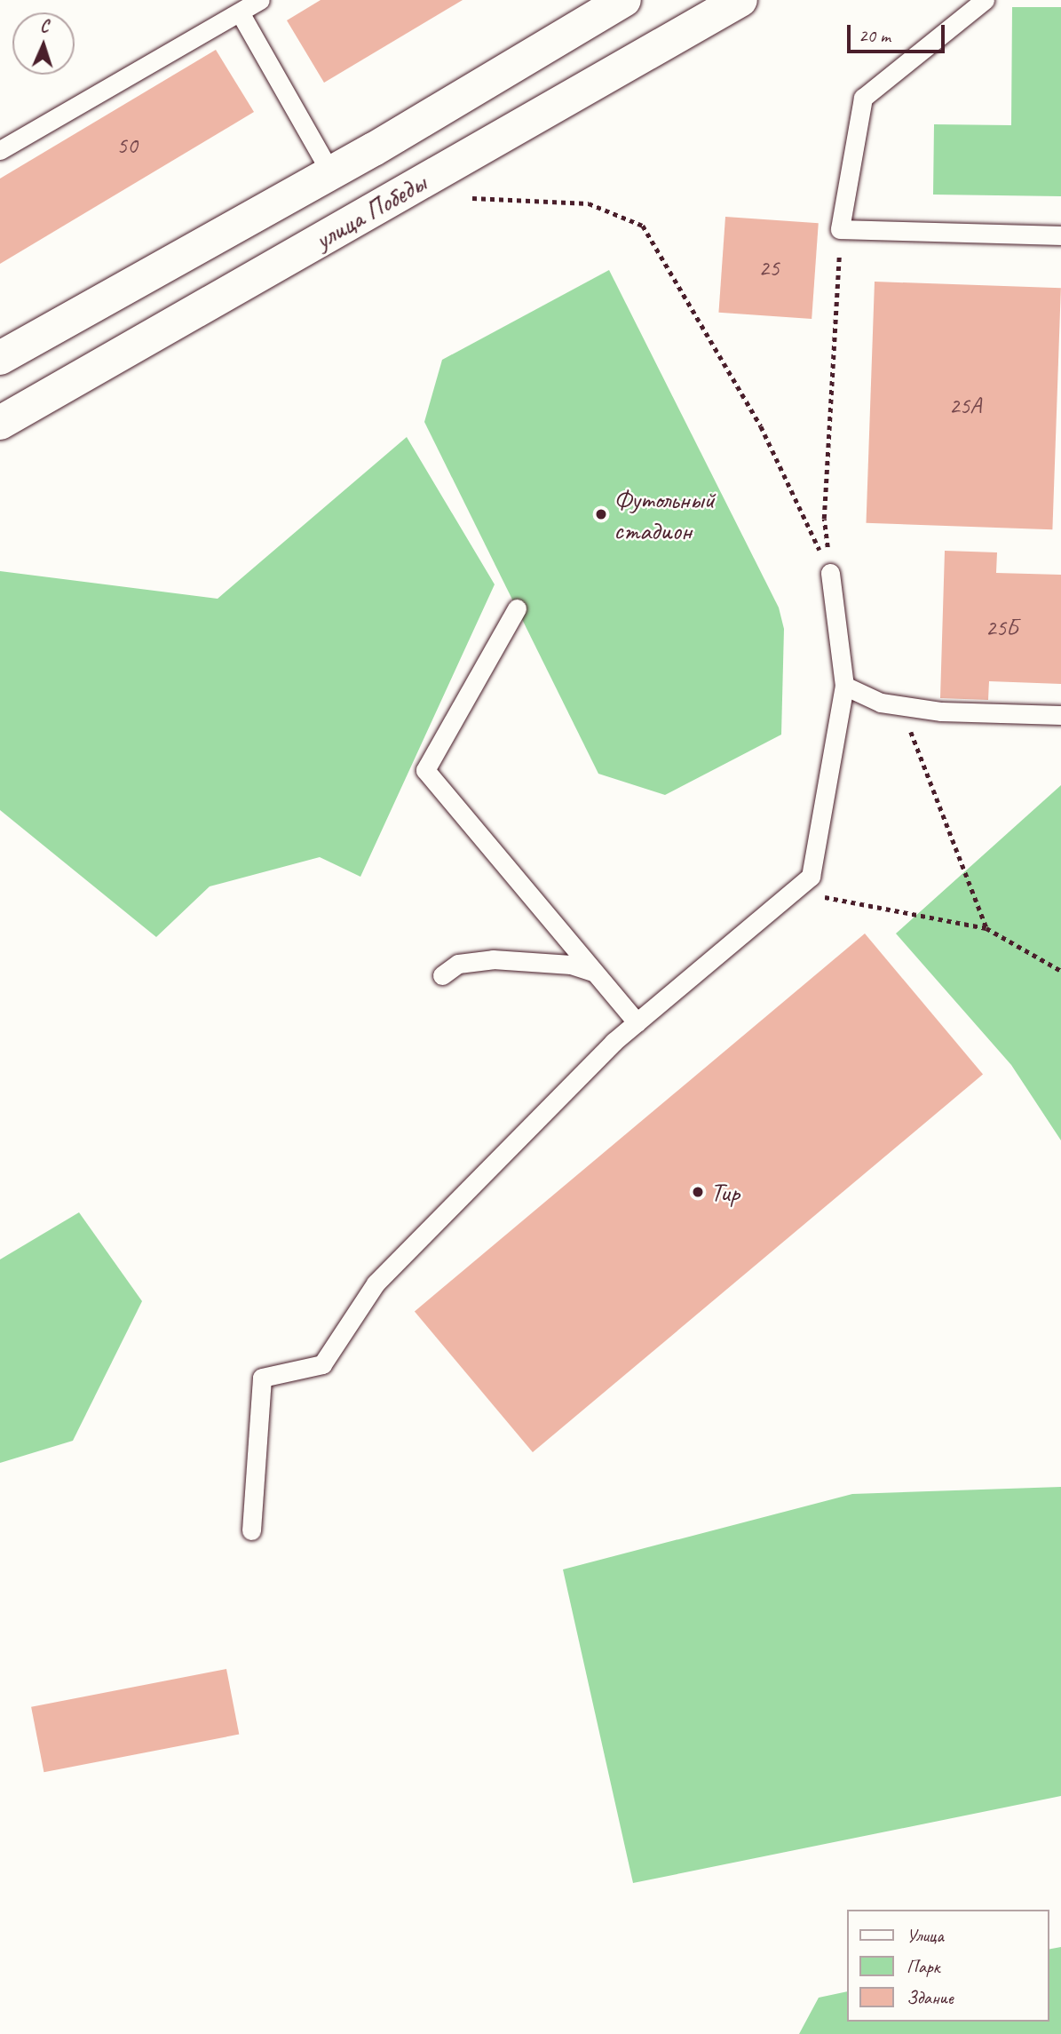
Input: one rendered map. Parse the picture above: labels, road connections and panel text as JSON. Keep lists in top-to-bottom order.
{
  "streets": {
    "street": ["улица Победы"]
  },
  "places": ["Футольный стадион", "Тир"],
  "house_numbers": [
    "50",
    "25",
    "25А",
    "25Б"
  ],
  "legend": ["Улица", "Парк", "Здание"],
  "scale_bar": "20 m",
  "north": "top"
}
